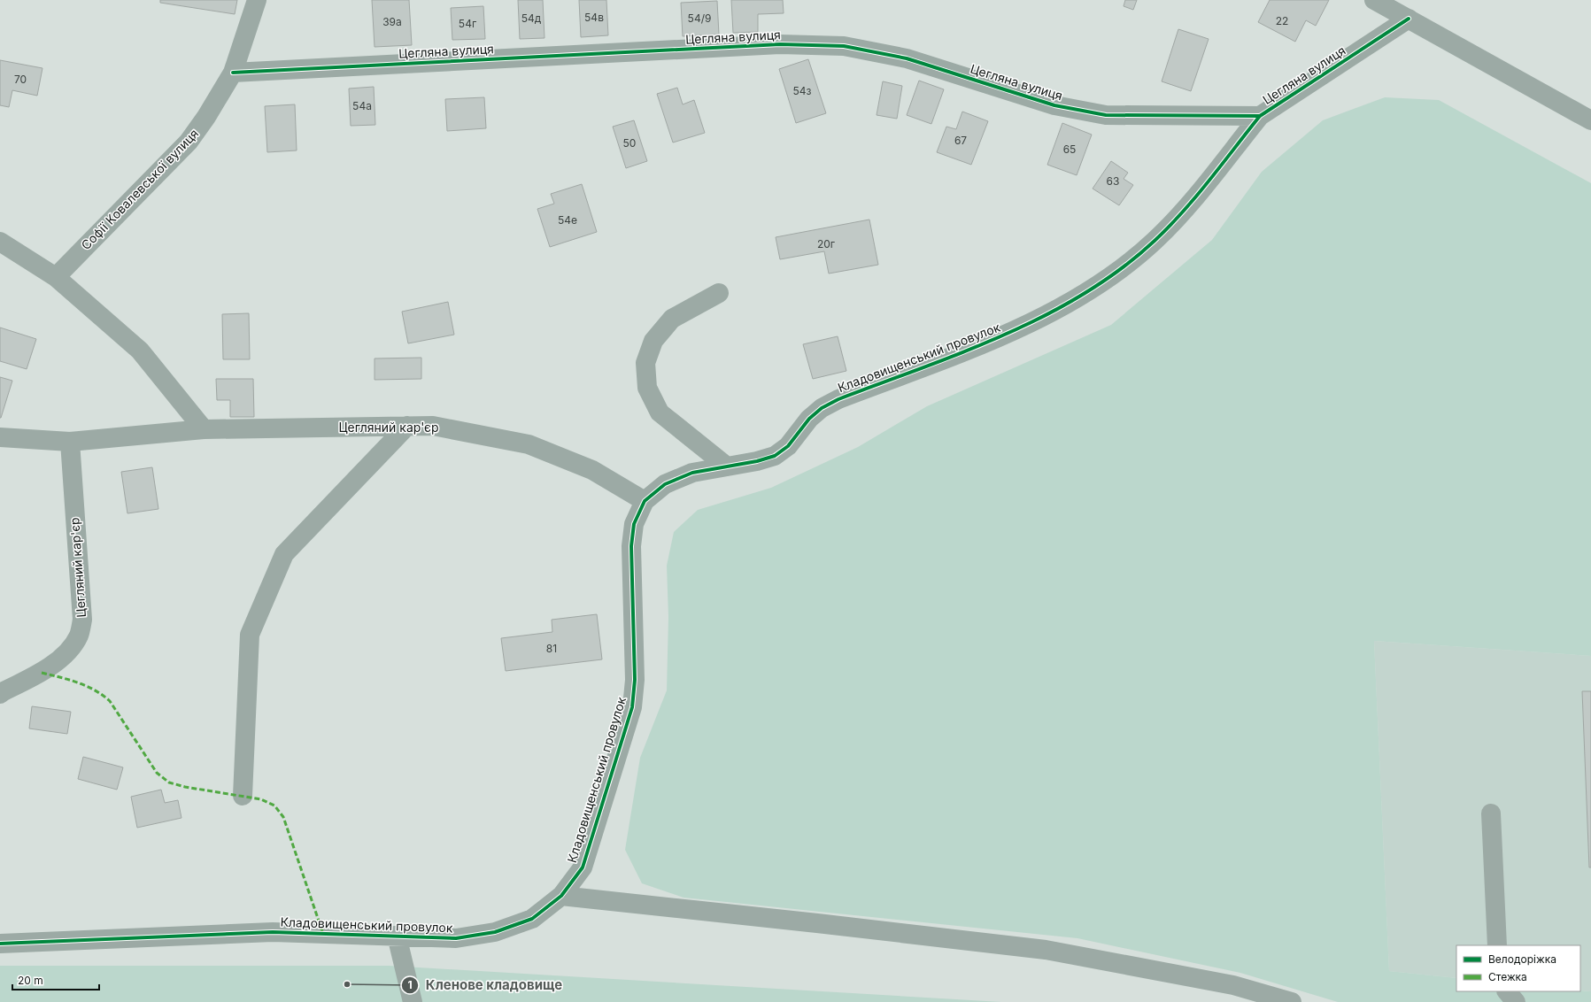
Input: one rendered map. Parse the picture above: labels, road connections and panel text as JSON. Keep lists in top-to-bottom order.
{
  "streets": {
    "street": [
      "Цегляна вулиця",
      "Софії Ковалевської вулиця",
      "Кладовищенський провулок",
      "Цегляний кар'єр"
    ]
  },
  "crossings": [
    ["Цегляна вулиця", "Софії Ковалевської вулиця"],
    ["Цегляна вулиця", "Кладовищенський провулок"],
    ["Кладовищенський провулок", "Цегляний кар'єр"]
  ],
  "places": ["Кленове кладовище"],
  "house_numbers": [
    "54в",
    "54д",
    "54/9",
    "22",
    "39а",
    "54г",
    "70",
    "54з",
    "54а",
    "67",
    "50",
    "65",
    "63",
    "54е",
    "20г",
    "81"
  ],
  "legend": ["Велодоріжка", "Стежка"],
  "scale_bar": "20 m"
}
